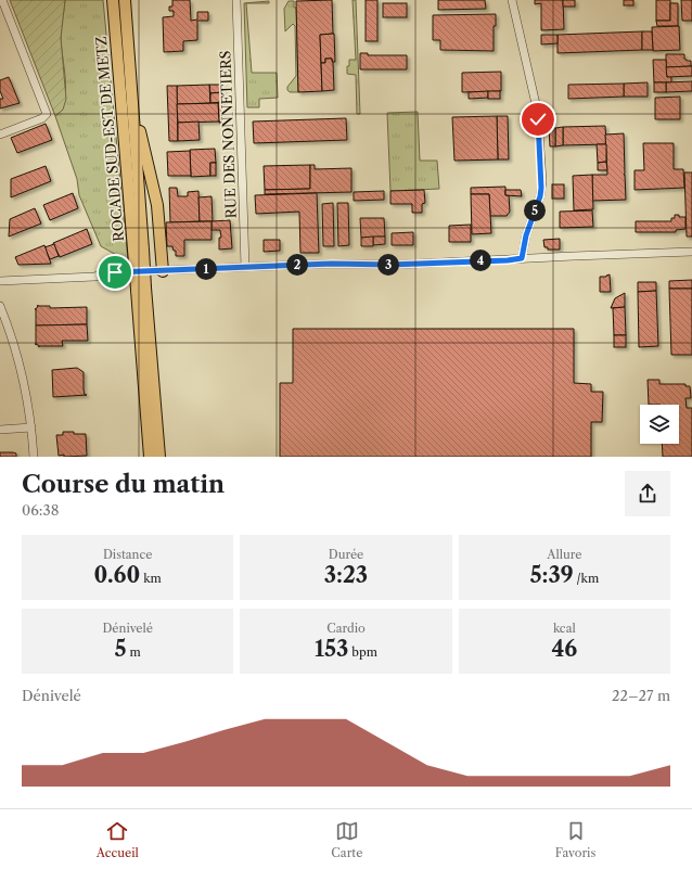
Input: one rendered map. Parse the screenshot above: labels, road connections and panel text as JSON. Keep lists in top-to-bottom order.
{
  "streets": {
    "highway": ["ROCADE SUD-EST DE METZ"],
    "street": ["RUE DES NONNETIERS"]
  },
  "page": {
    "pins": [
      "5",
      "4",
      "2",
      "3",
      "1"
    ],
    "heading": ["Course du matin", "06:38"],
    "stats": [
      ["Distance", "0.60 km"],
      ["Durée", "3:23"],
      ["Allure", "5:39 /km"],
      ["Dénivelé", "5 m"],
      ["Cardio", "153 bpm"],
      ["kcal", "46"]
    ],
    "chart": ["Dénivelé", "22–27 m"],
    "tabs": ["Accueil", "Carte", "Favoris"]
  }
}
